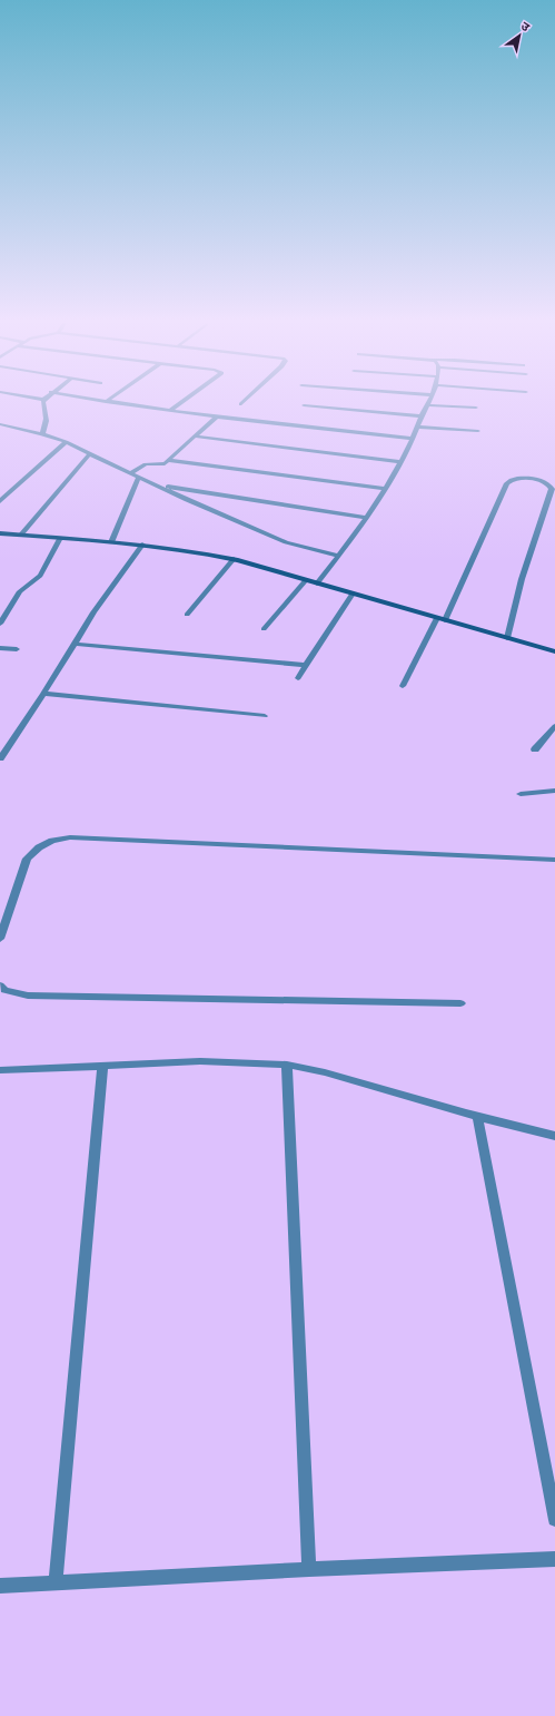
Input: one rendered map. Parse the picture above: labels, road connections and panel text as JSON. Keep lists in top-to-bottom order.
{
  "north": "top right"
}
